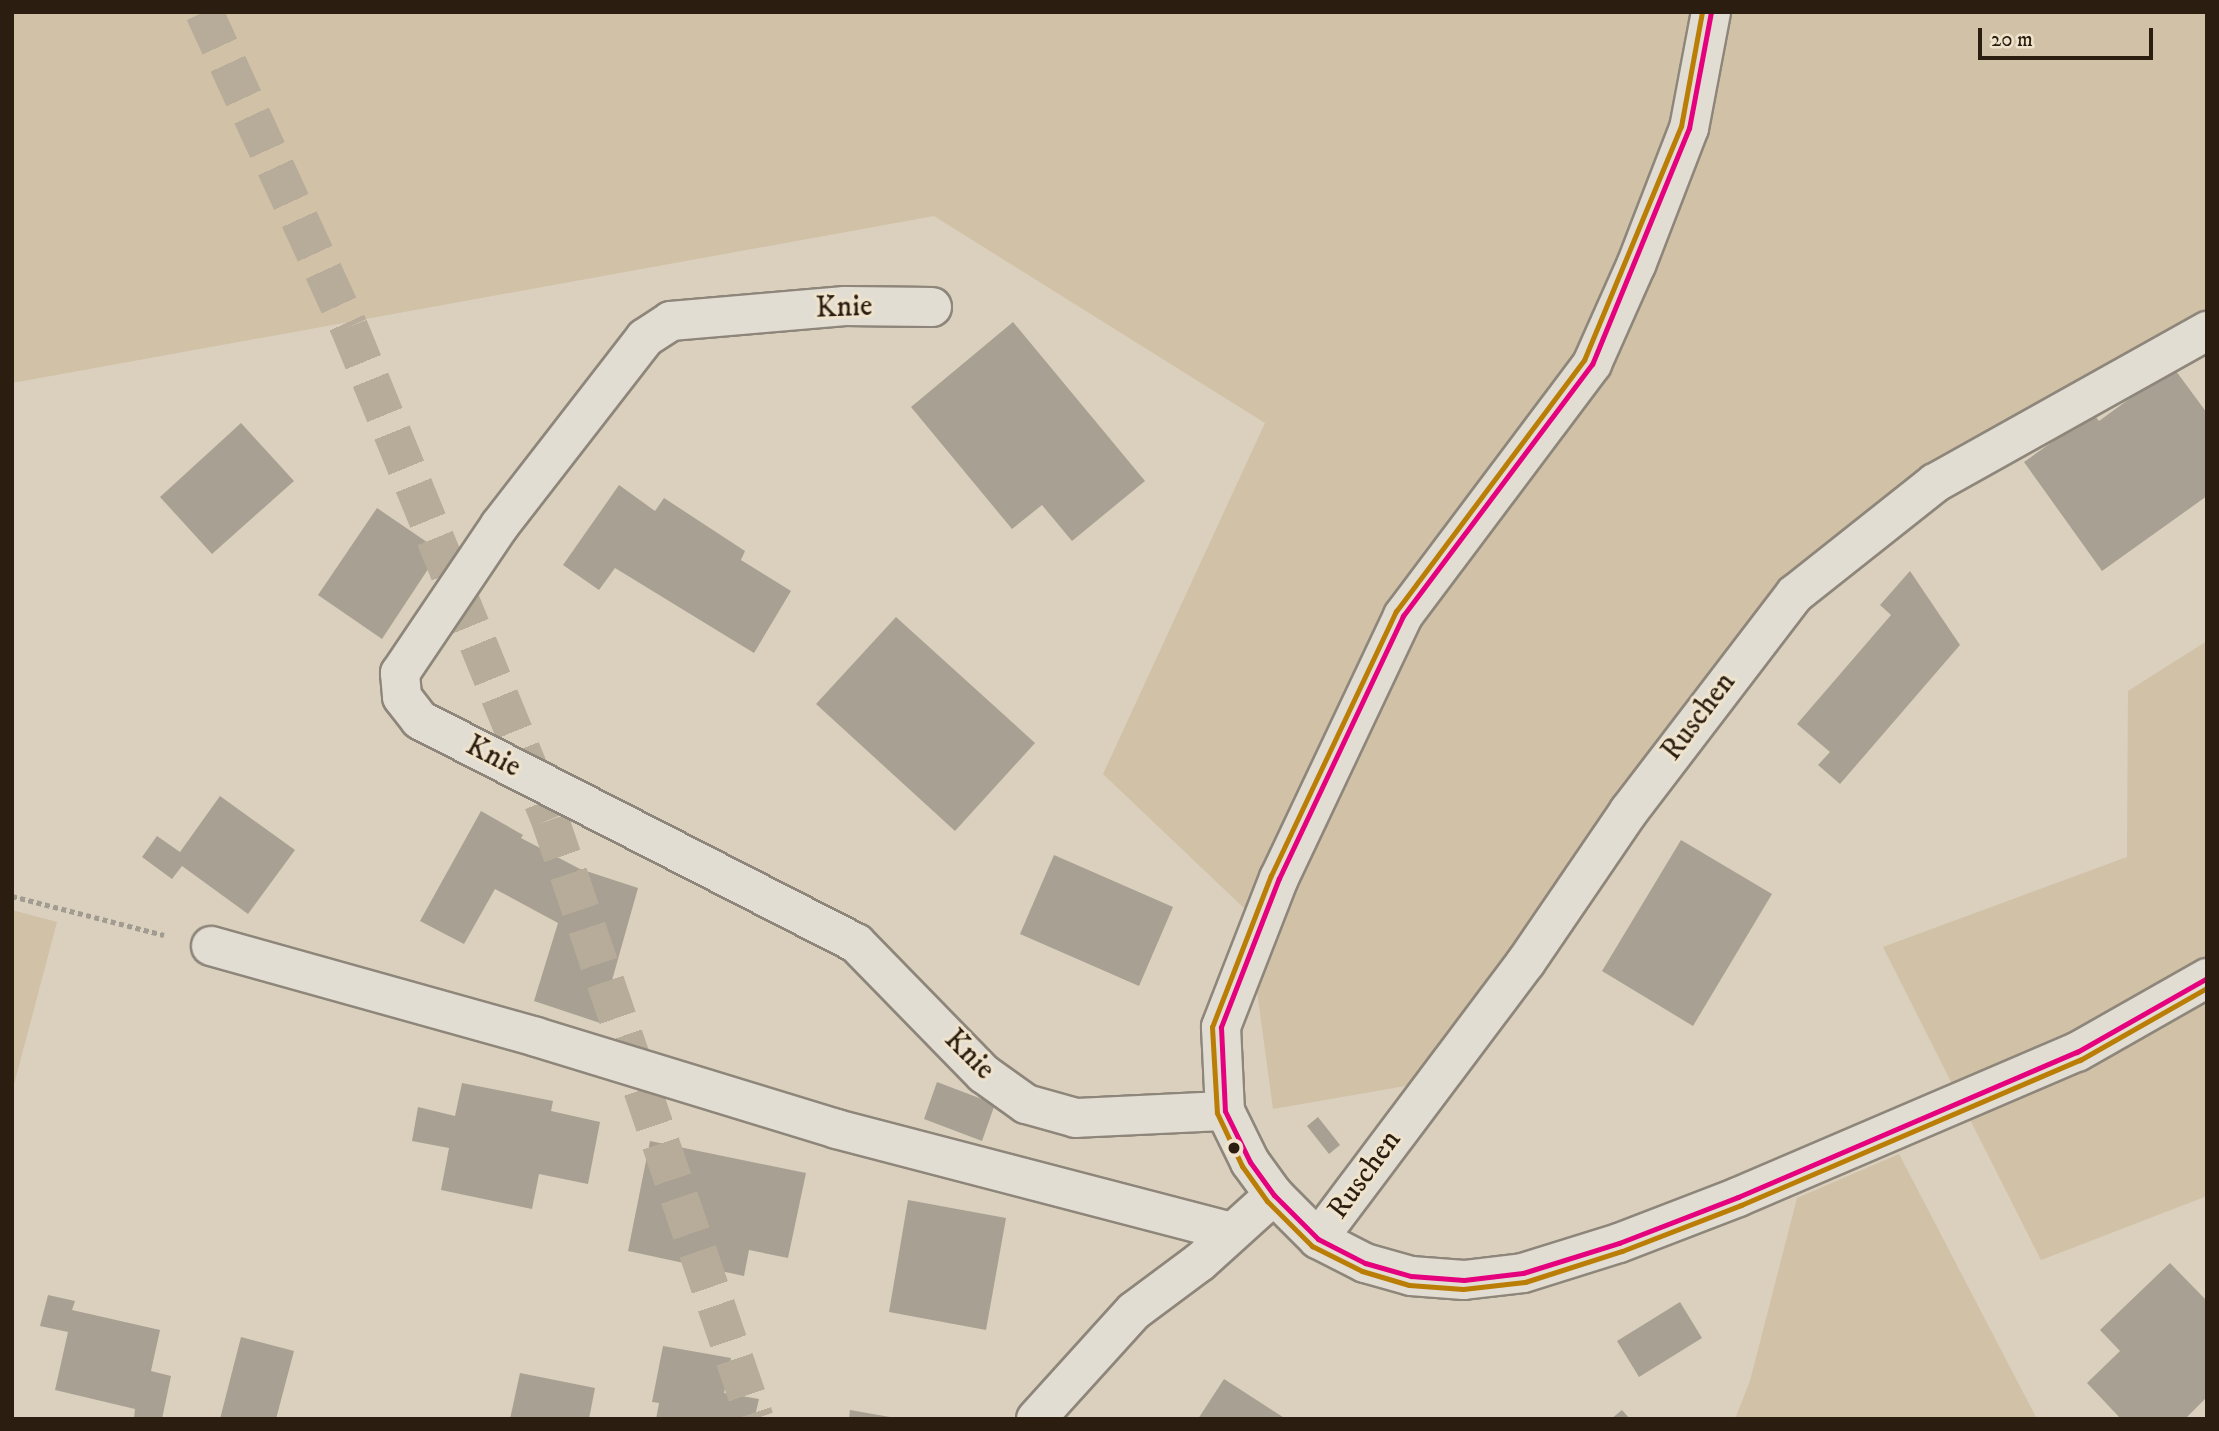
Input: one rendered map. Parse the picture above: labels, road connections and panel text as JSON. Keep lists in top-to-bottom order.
{
  "streets": {
    "street": ["Knie", "Ruschen"]
  },
  "scale_bar": "20 m"
}
